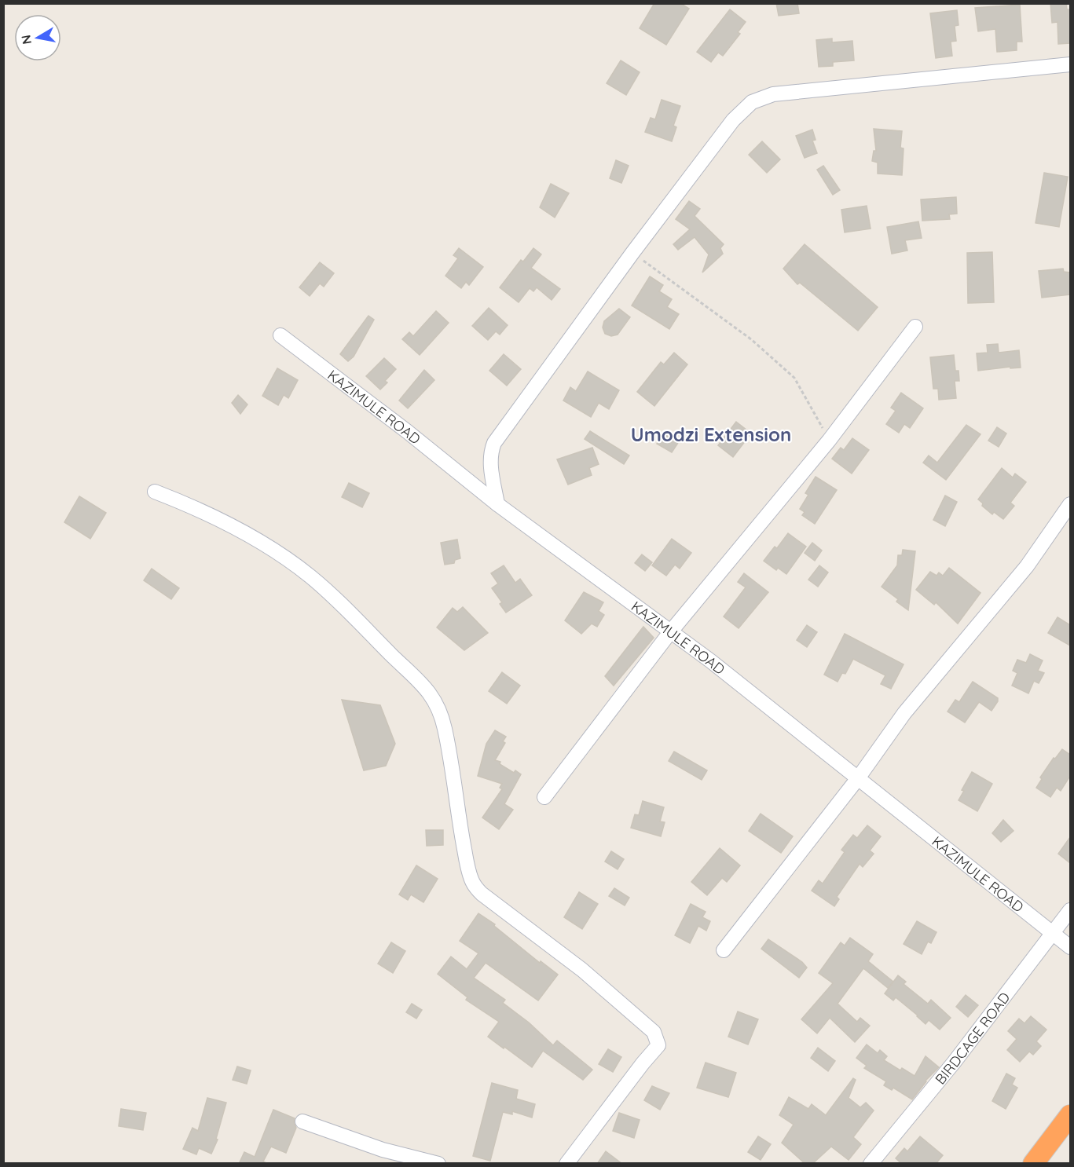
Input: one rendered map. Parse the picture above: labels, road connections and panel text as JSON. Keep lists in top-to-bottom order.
{
  "streets": {
    "street": ["KAZIMULE ROAD", "BIRDCAGE ROAD"]
  },
  "crossings": [
    ["KAZIMULE ROAD", "BIRDCAGE ROAD"]
  ],
  "districts": ["Umodzi Extension"],
  "north": "left"
}
